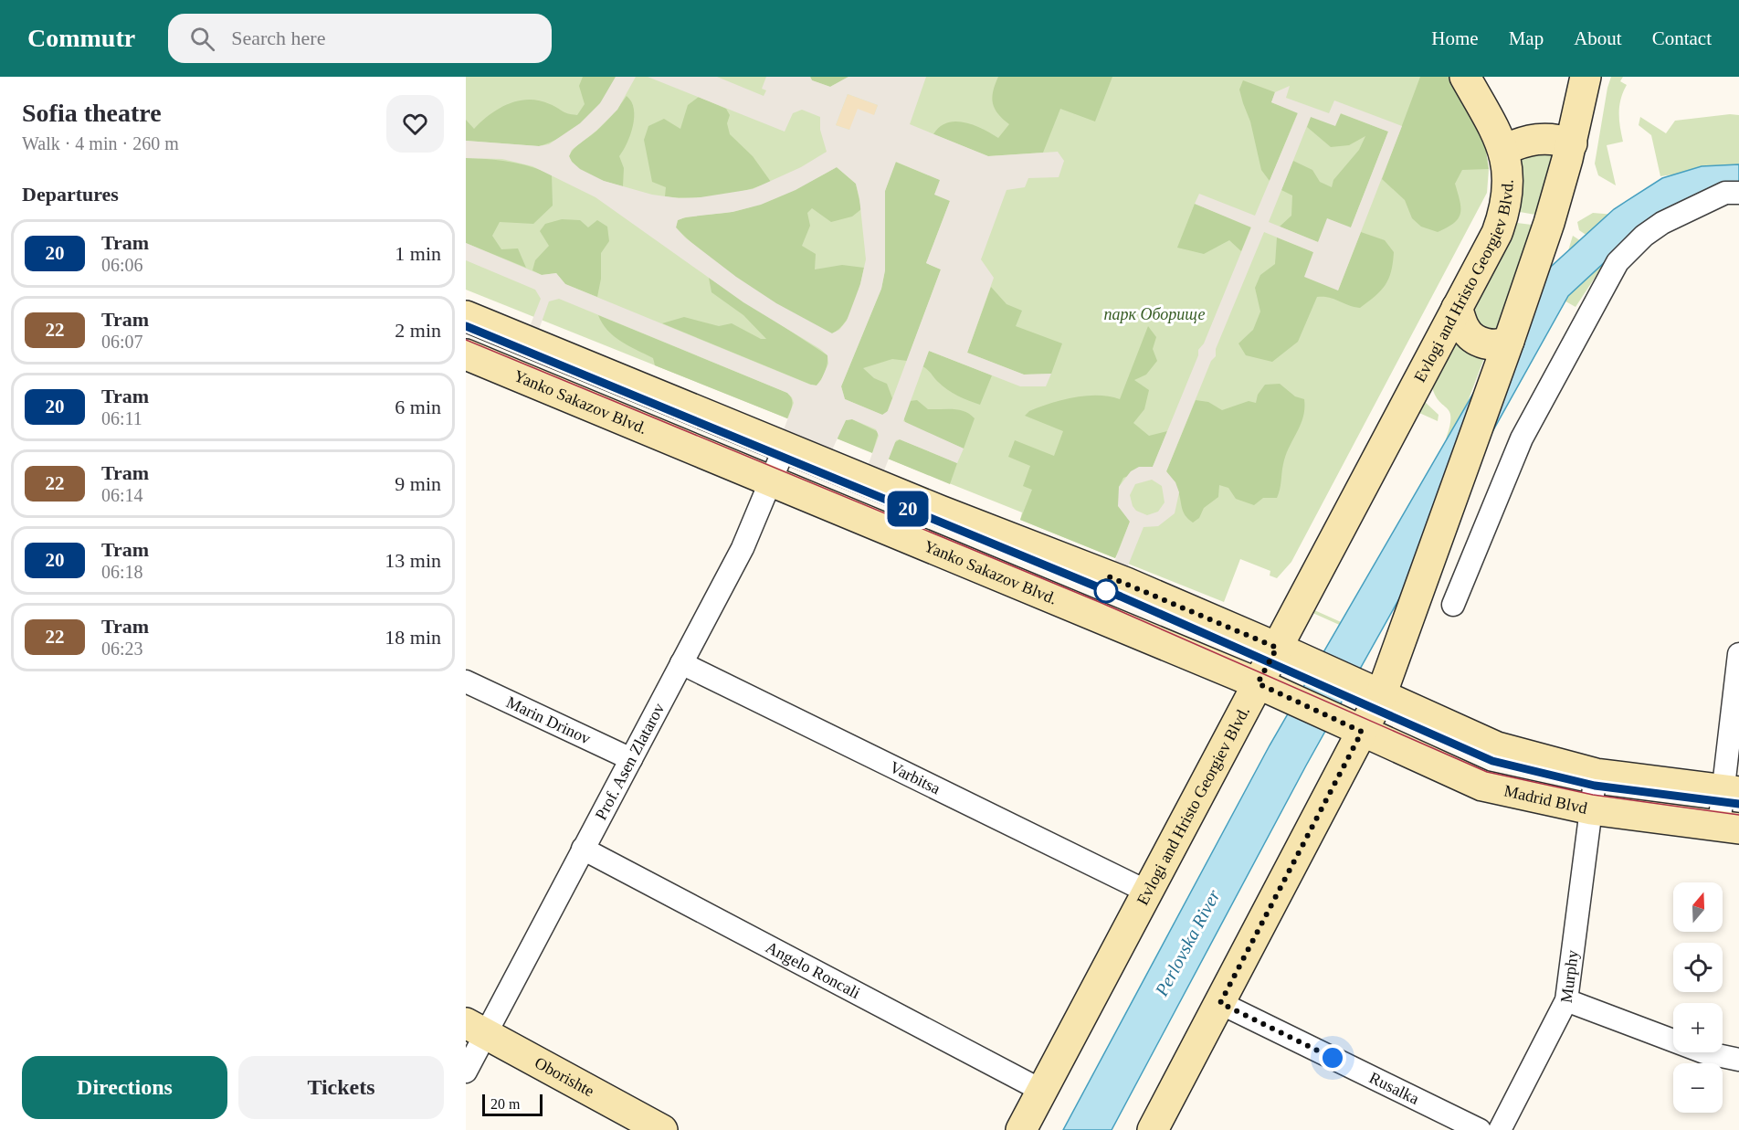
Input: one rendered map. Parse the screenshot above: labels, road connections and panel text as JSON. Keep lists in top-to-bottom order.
{
  "streets": {
    "main road": [
      "Evlogi and Hristo Georgiev Blvd.",
      "Yanko Sakazov Blvd.",
      "Madrid Blvd",
      "Oborishte"
    ],
    "street": [
      "Marin Drinov",
      "Prof. Asen Zlatarov",
      "Varbitsa",
      "Angelo Roncali",
      "Murphy",
      "Rusalka"
    ]
  },
  "crossings": [
    ["Evlogi and Hristo Georgiev Blvd.", "Yanko Sakazov Blvd."],
    ["Evlogi and Hristo Georgiev Blvd.", "Varbitsa"],
    ["Evlogi and Hristo Georgiev Blvd.", "Angelo Roncali"],
    ["Yanko Sakazov Blvd.", "Prof. Asen Zlatarov"],
    ["Yanko Sakazov Blvd.", "Madrid Blvd"],
    ["Marin Drinov", "Prof. Asen Zlatarov"],
    ["Prof. Asen Zlatarov", "Varbitsa"],
    ["Prof. Asen Zlatarov", "Angelo Roncali"],
    ["Prof. Asen Zlatarov", "Oborishte"],
    ["Madrid Blvd", "Murphy"]
  ],
  "water": ["Perlovska River"],
  "parks": ["парк Оборище"],
  "lines": ["tram line 20"],
  "scale_bar": "20 m",
  "north": "top",
  "page": {
    "header": "Commutr",
    "search": "Search here",
    "nav": [
      "Home",
      "Map",
      "About",
      "Contact"
    ],
    "heading": [
      ["Sofia theatre", "Walk · 4 min · 260 m"],
      "Departures"
    ],
    "on_map": "20",
    "list": [
      {
        "mark": "20",
        "name": "Tram",
        "note": "06:06",
        "value": "1 min"
      },
      {
        "mark": "22",
        "name": "Tram",
        "note": "06:07",
        "value": "2 min"
      },
      {
        "mark": "20",
        "name": "Tram",
        "note": "06:11",
        "value": "6 min"
      },
      {
        "mark": "22",
        "name": "Tram",
        "note": "06:14",
        "value": "9 min"
      },
      {
        "mark": "20",
        "name": "Tram",
        "note": "06:18",
        "value": "13 min"
      },
      {
        "mark": "22",
        "name": "Tram",
        "note": "06:23",
        "value": "18 min"
      }
    ],
    "map_buttons": ["+", "−"],
    "buttons": ["Directions", "Tickets"],
    "scale": "20 m"
  }
}
